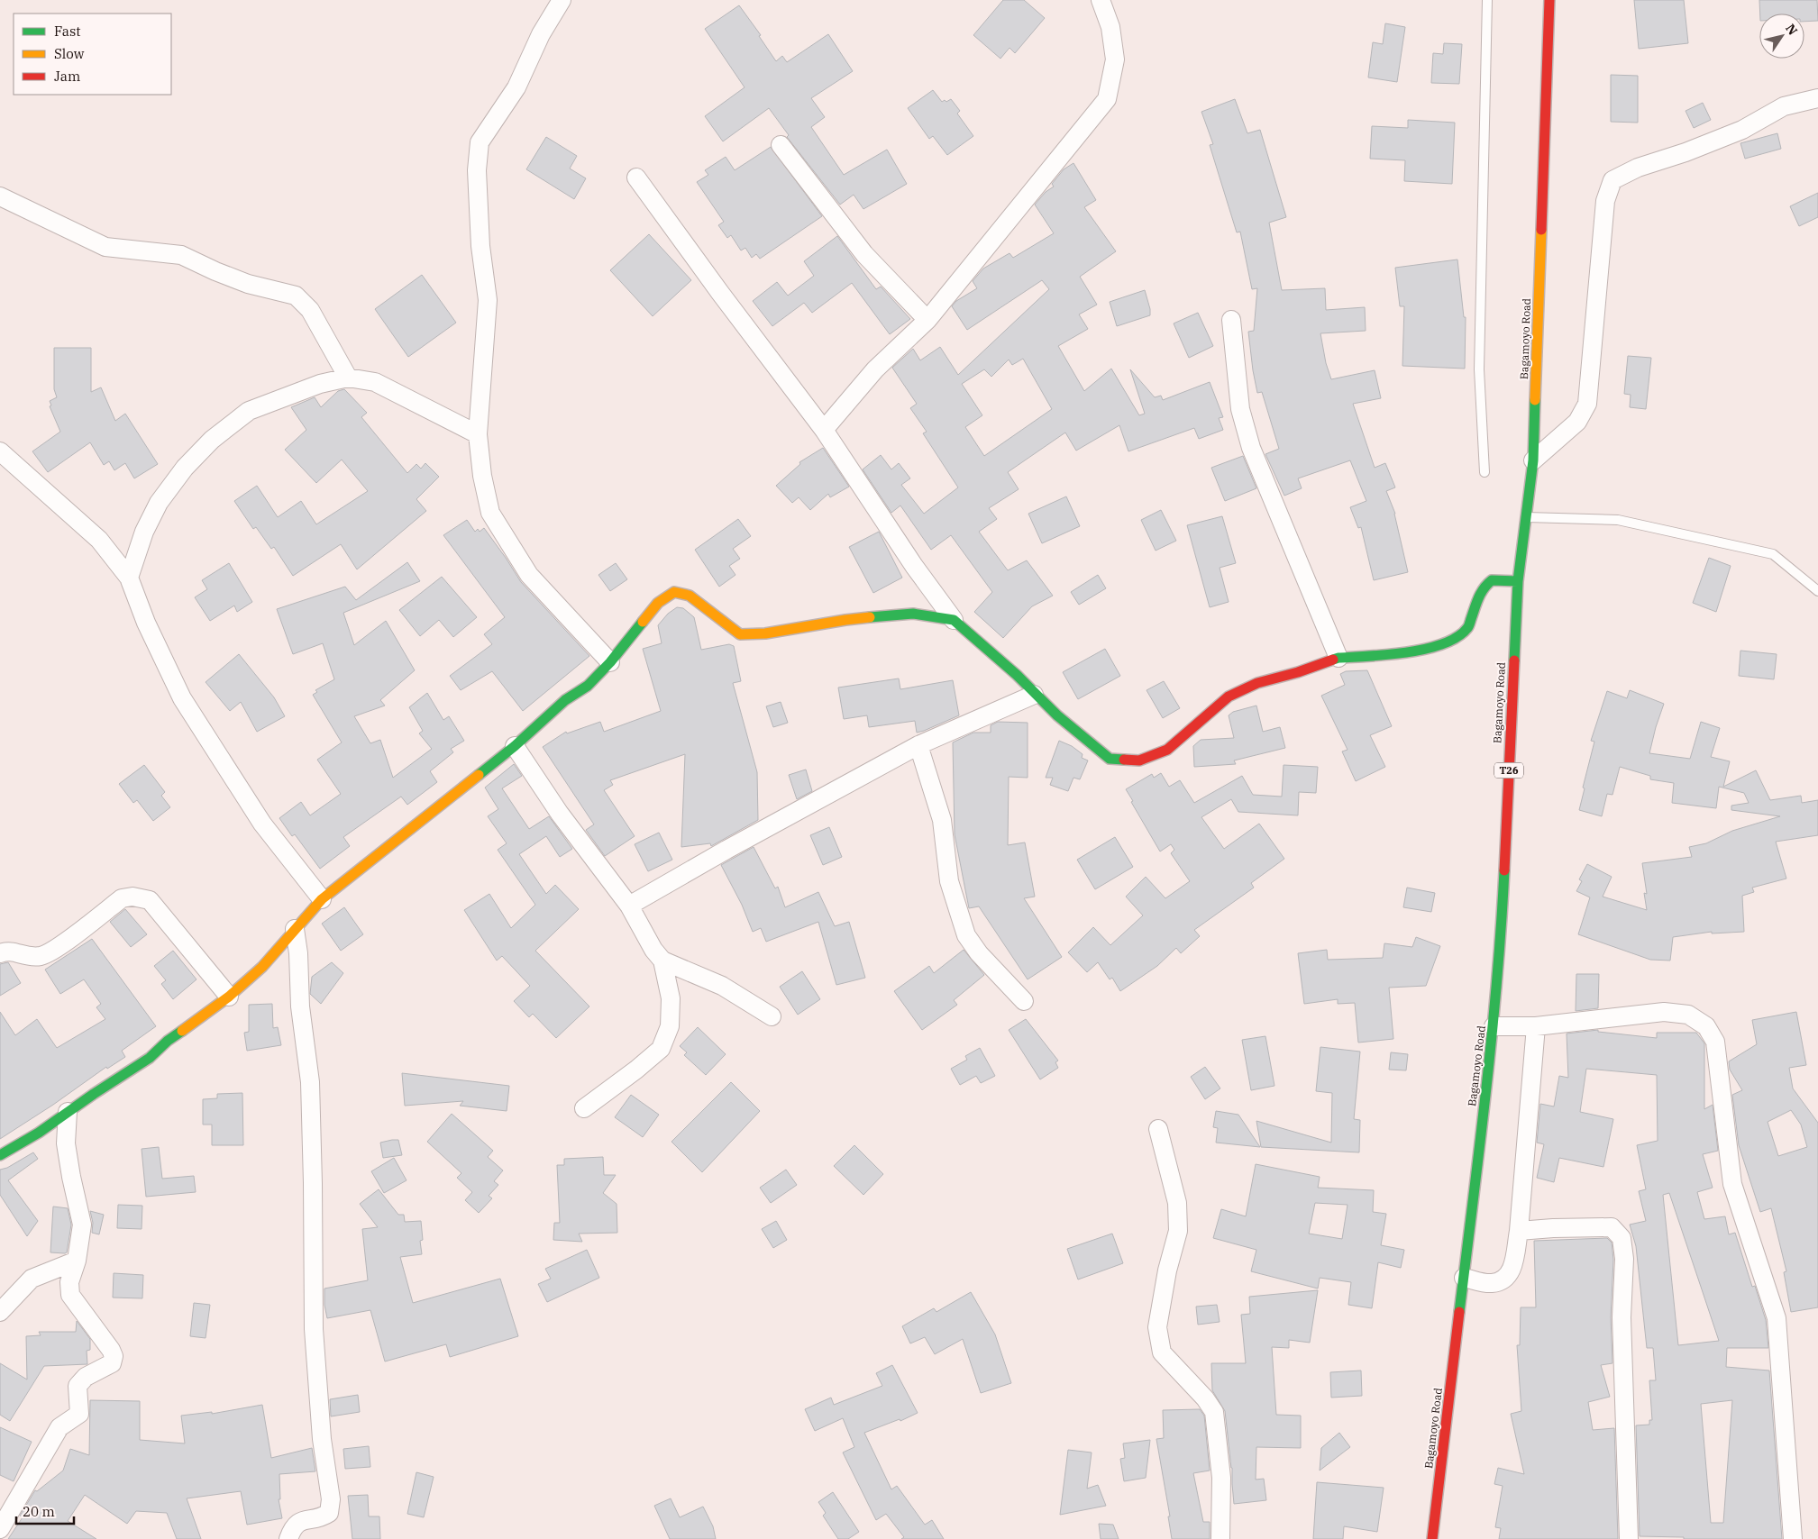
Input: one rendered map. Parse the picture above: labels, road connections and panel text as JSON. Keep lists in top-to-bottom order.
{
  "streets": {
    "main road": ["Bagamoyo Road", "T26"]
  },
  "legend": ["Fast", "Slow", "Jam"],
  "scale_bar": "20 m",
  "north": "top right"
}
